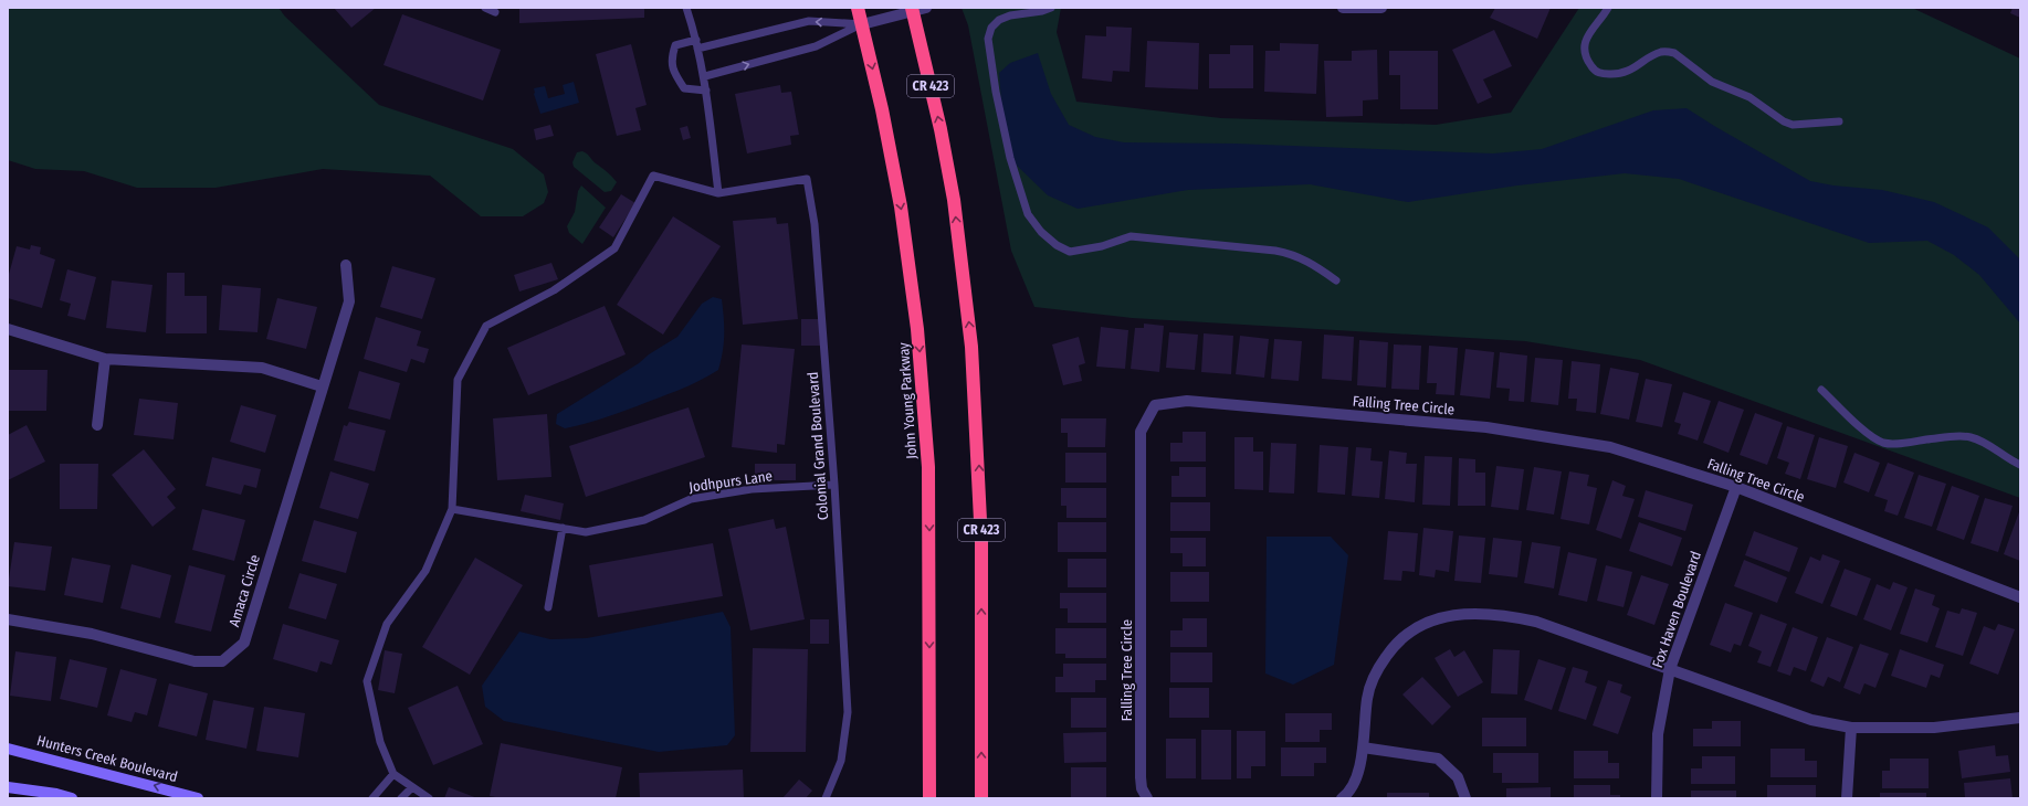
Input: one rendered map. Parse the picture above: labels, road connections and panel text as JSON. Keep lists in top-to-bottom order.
{
  "streets": {
    "highway": ["CR 423", "John Young Parkway"],
    "street": [
      "Falling Tree Circle",
      "Amaca Circle",
      "Fox Haven Boulevard",
      "Hunters Creek Boulevard"
    ],
    "lane": ["Colonial Grand Boulevard", "Jodhpurs Lane"]
  },
  "crossings": [
    ["Falling Tree Circle", "Fox Haven Boulevard"],
    ["Colonial Grand Boulevard", "Jodhpurs Lane"]
  ]
}
